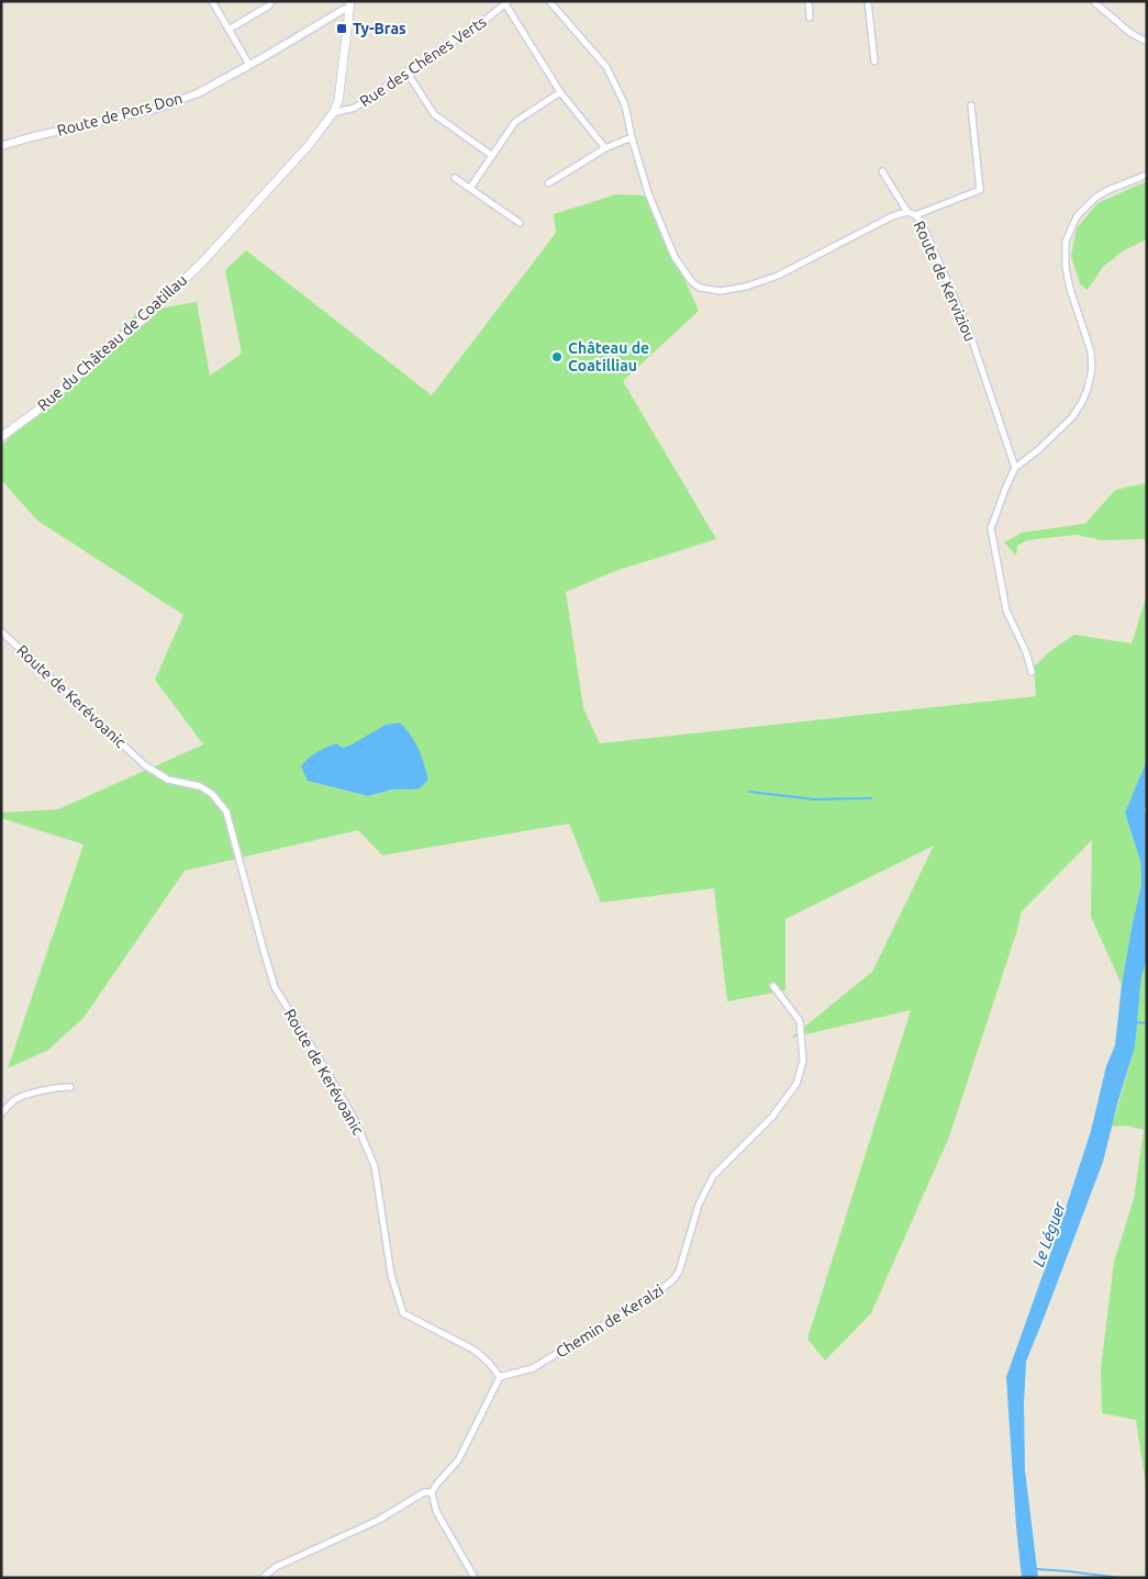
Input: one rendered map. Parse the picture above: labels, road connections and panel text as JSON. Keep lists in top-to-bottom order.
{
  "streets": {
    "main road": ["Rue du Château de Coatillau"],
    "street": [
      "Rue des Chênes Verts",
      "Route de Pors Don",
      "Route de Kerviziou",
      "Route de Kerévoanic",
      "Chemin de Keralzi"
    ]
  },
  "crossings": [
    ["Rue des Chênes Verts", "Rue du Château de Coatillau"],
    ["Route de Kerévoanic", "Chemin de Keralzi"]
  ],
  "water": ["Le Léguer"],
  "places": {
    "transit": ["Ty-Bras"],
    "other": ["Château de Coatilliau"]
  }
}
